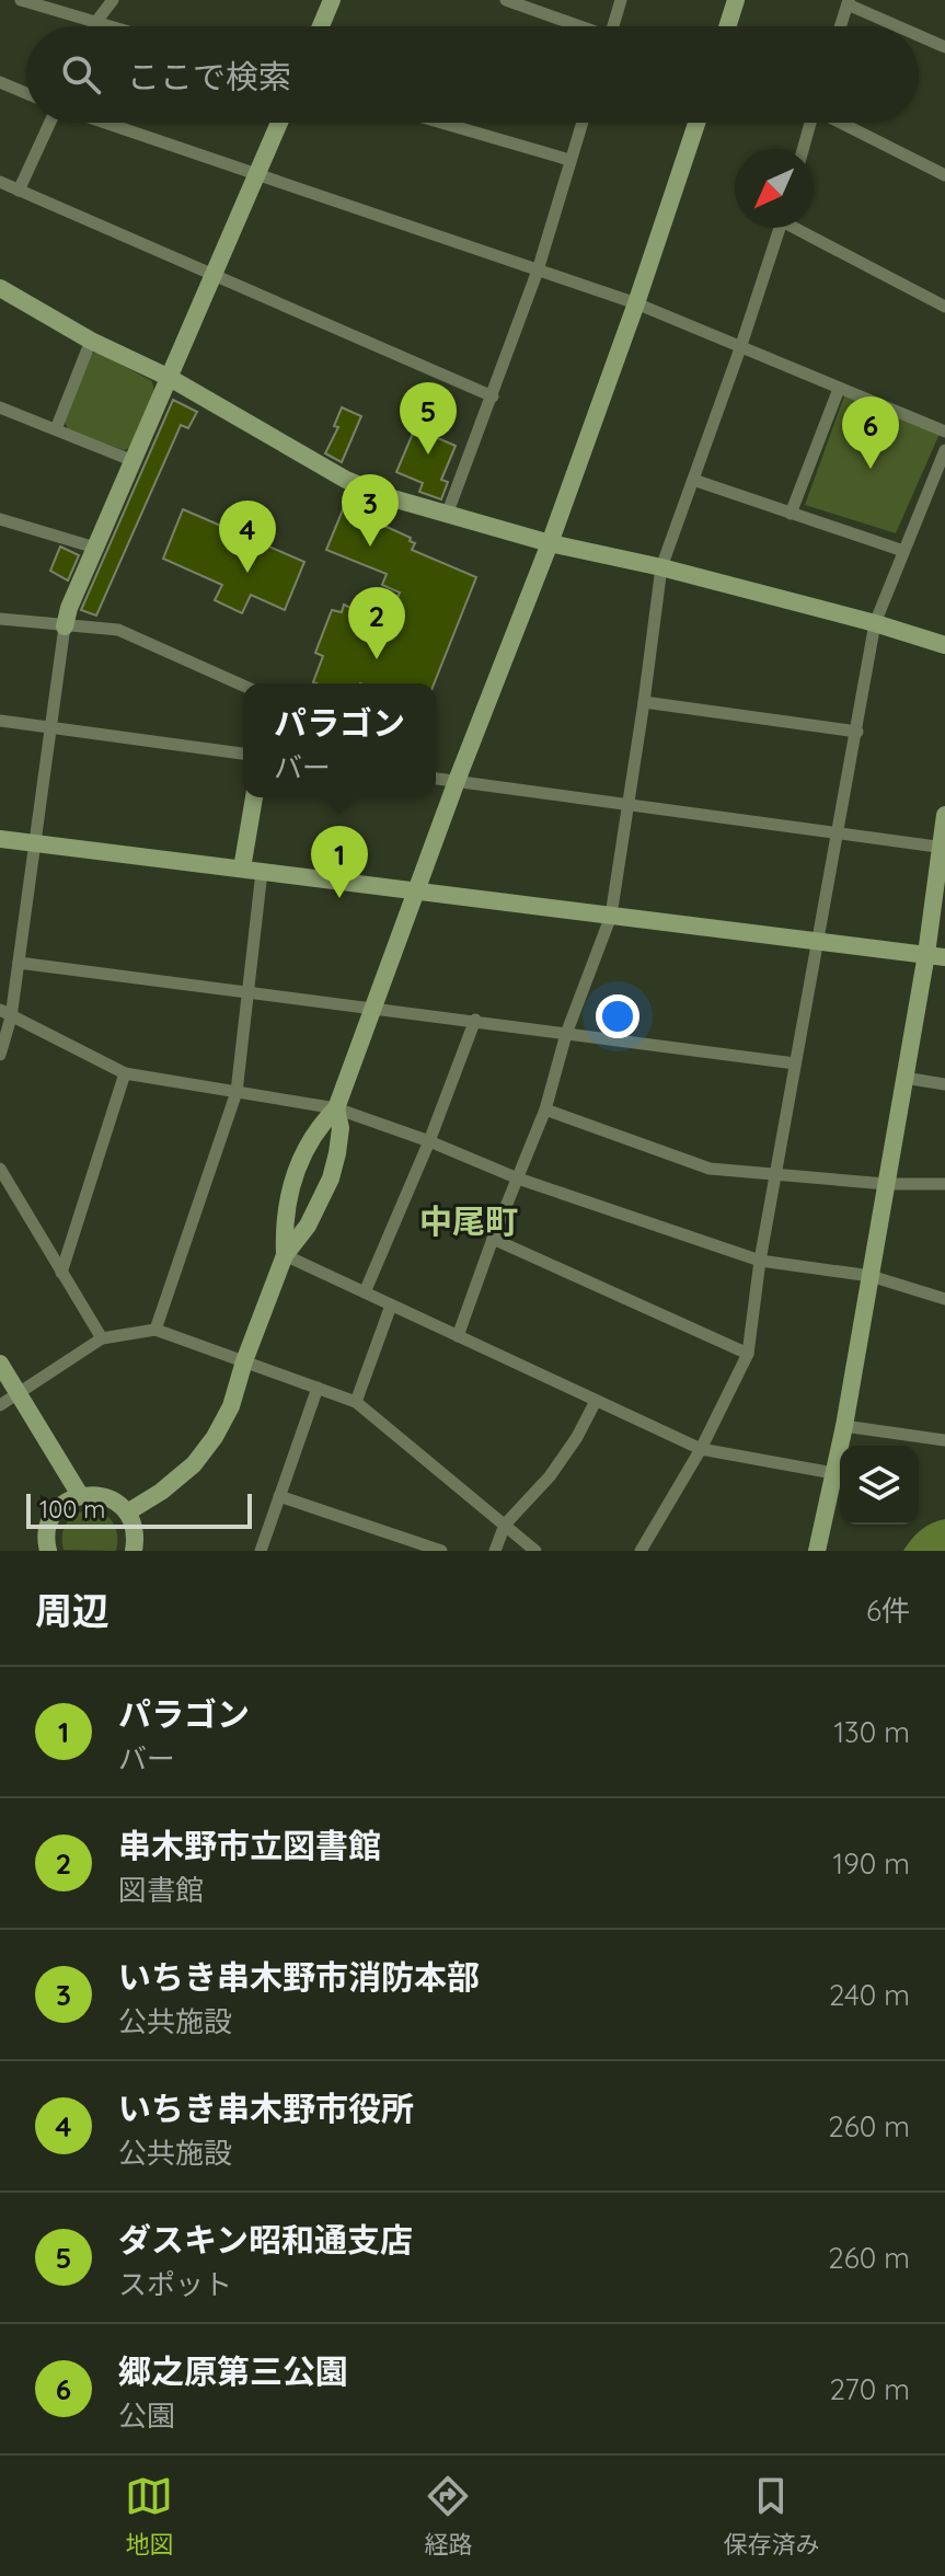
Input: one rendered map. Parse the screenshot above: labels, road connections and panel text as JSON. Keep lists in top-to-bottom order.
{
  "districts": ["中尾町"],
  "scale_bar": "100 m",
  "north": "bottom left",
  "page": {
    "search": "ここで検索",
    "pins": [
      "5",
      "6",
      "3",
      "4",
      "2",
      "1"
    ],
    "popup": ["パラゴン", "バー"],
    "scale": "100 m",
    "heading": ["周辺", "6件"],
    "list": [
      {
        "mark": "1",
        "name": "パラゴン",
        "note": "バー",
        "value": "130 m"
      },
      {
        "mark": "2",
        "name": "串木野市立図書館",
        "note": "図書館",
        "value": "190 m"
      },
      {
        "mark": "3",
        "name": "いちき串木野市消防本部",
        "note": "公共施設",
        "value": "240 m"
      },
      {
        "mark": "4",
        "name": "いちき串木野市役所",
        "note": "公共施設",
        "value": "260 m"
      },
      {
        "mark": "5",
        "name": "ダスキン昭和通支店",
        "note": "スポット",
        "value": "260 m"
      },
      {
        "mark": "6",
        "name": "郷之原第三公園",
        "note": "公園",
        "value": "270 m"
      }
    ],
    "nav": ["地図", "経路", "保存済み"]
  }
}
